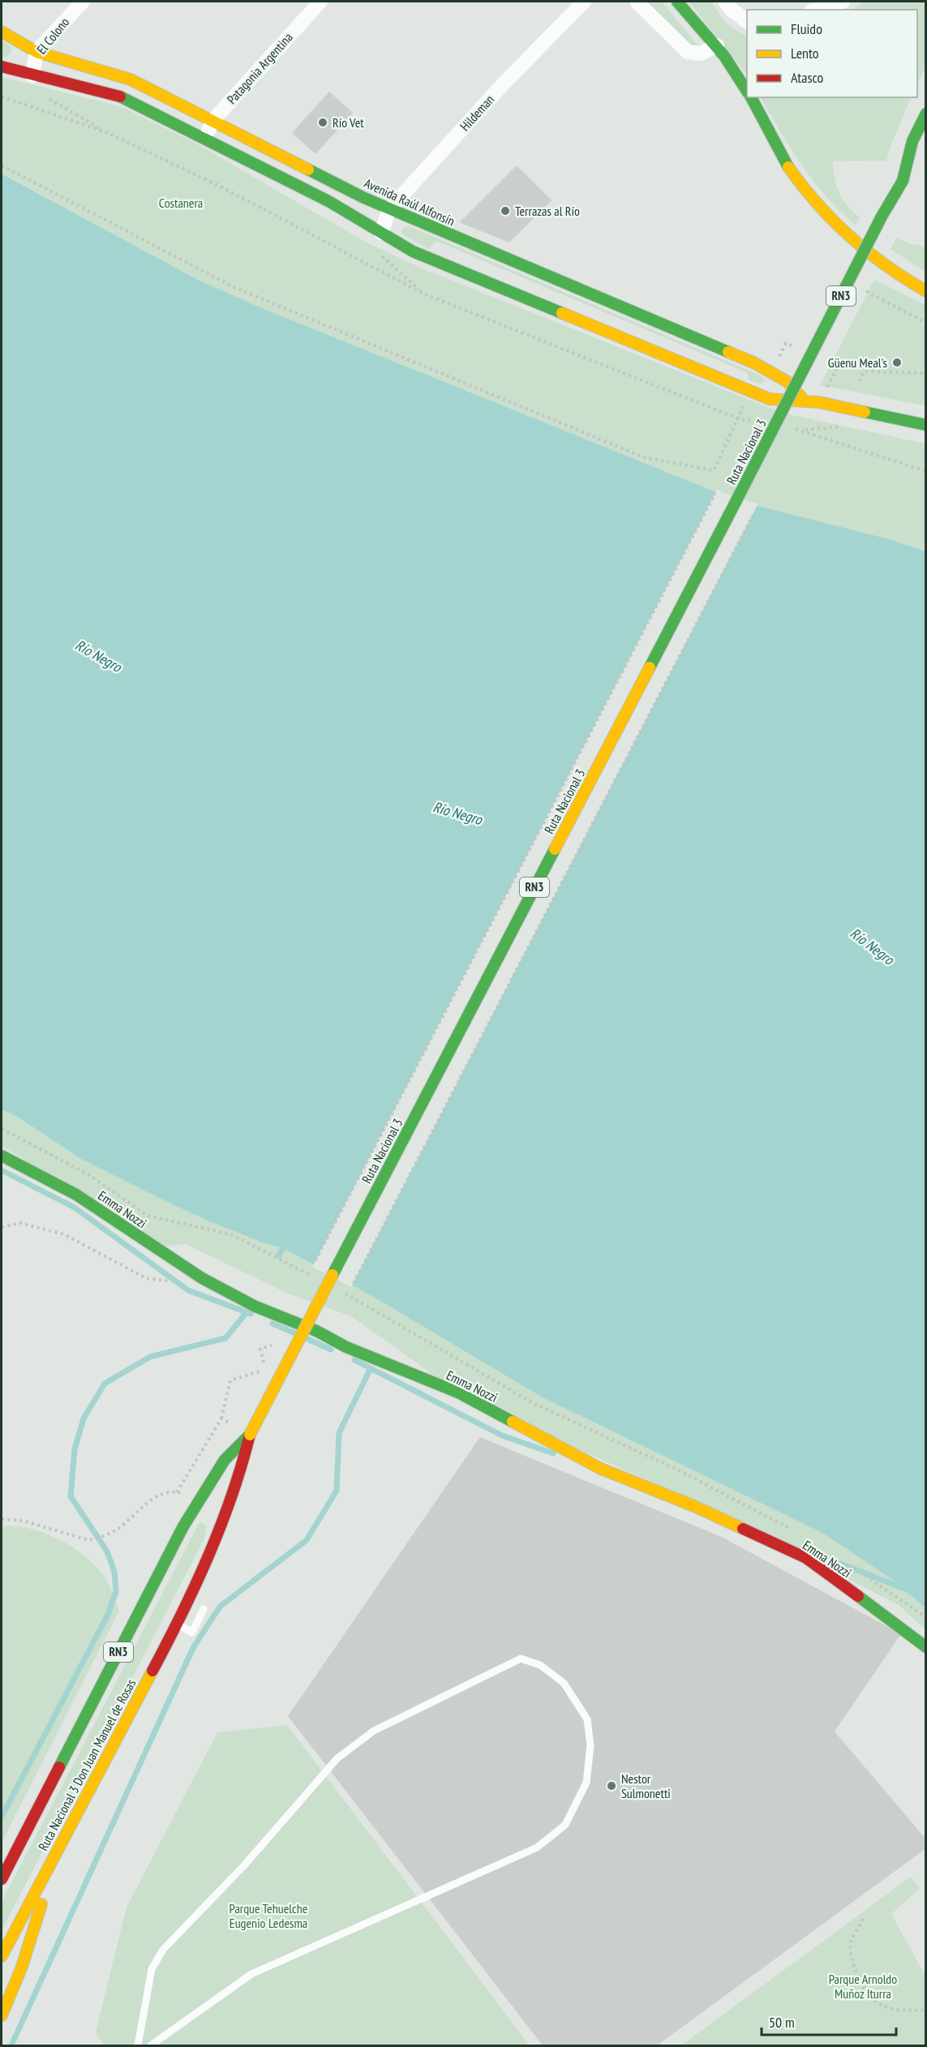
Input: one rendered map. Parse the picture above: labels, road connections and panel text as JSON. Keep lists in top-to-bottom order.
{
  "streets": {
    "main road": [
      "Avenida Raúl Alfonsín",
      "RN3",
      "Ruta Nacional 3",
      "Emma Nozzi",
      "Ruta Nacional 3 Don Juan Manuel de Rosas"
    ],
    "street": ["El Colono", "Patagonia Argentina", "Hildeman"]
  },
  "crossings": [
    ["El Colono", "Avenida Raúl Alfonsín"],
    ["Patagonia Argentina", "Avenida Raúl Alfonsín"],
    ["Hildeman", "Avenida Raúl Alfonsín"],
    ["Ruta Nacional 3", "Ruta Nacional 3 Don Juan Manuel de Rosas"]
  ],
  "water": ["Río Negro"],
  "parks": ["Costanera", "Parque Tehuelche Eugenio Ledesma", "Parque Arnoldo Muñoz Iturra"],
  "places": [
    "Río Vet",
    "Terrazas al Río",
    "Güenu Meal's",
    "Nestor Sulmonetti"
  ],
  "legend": ["Fluido", "Lento", "Atasco"],
  "scale_bar": "50 m"
}
